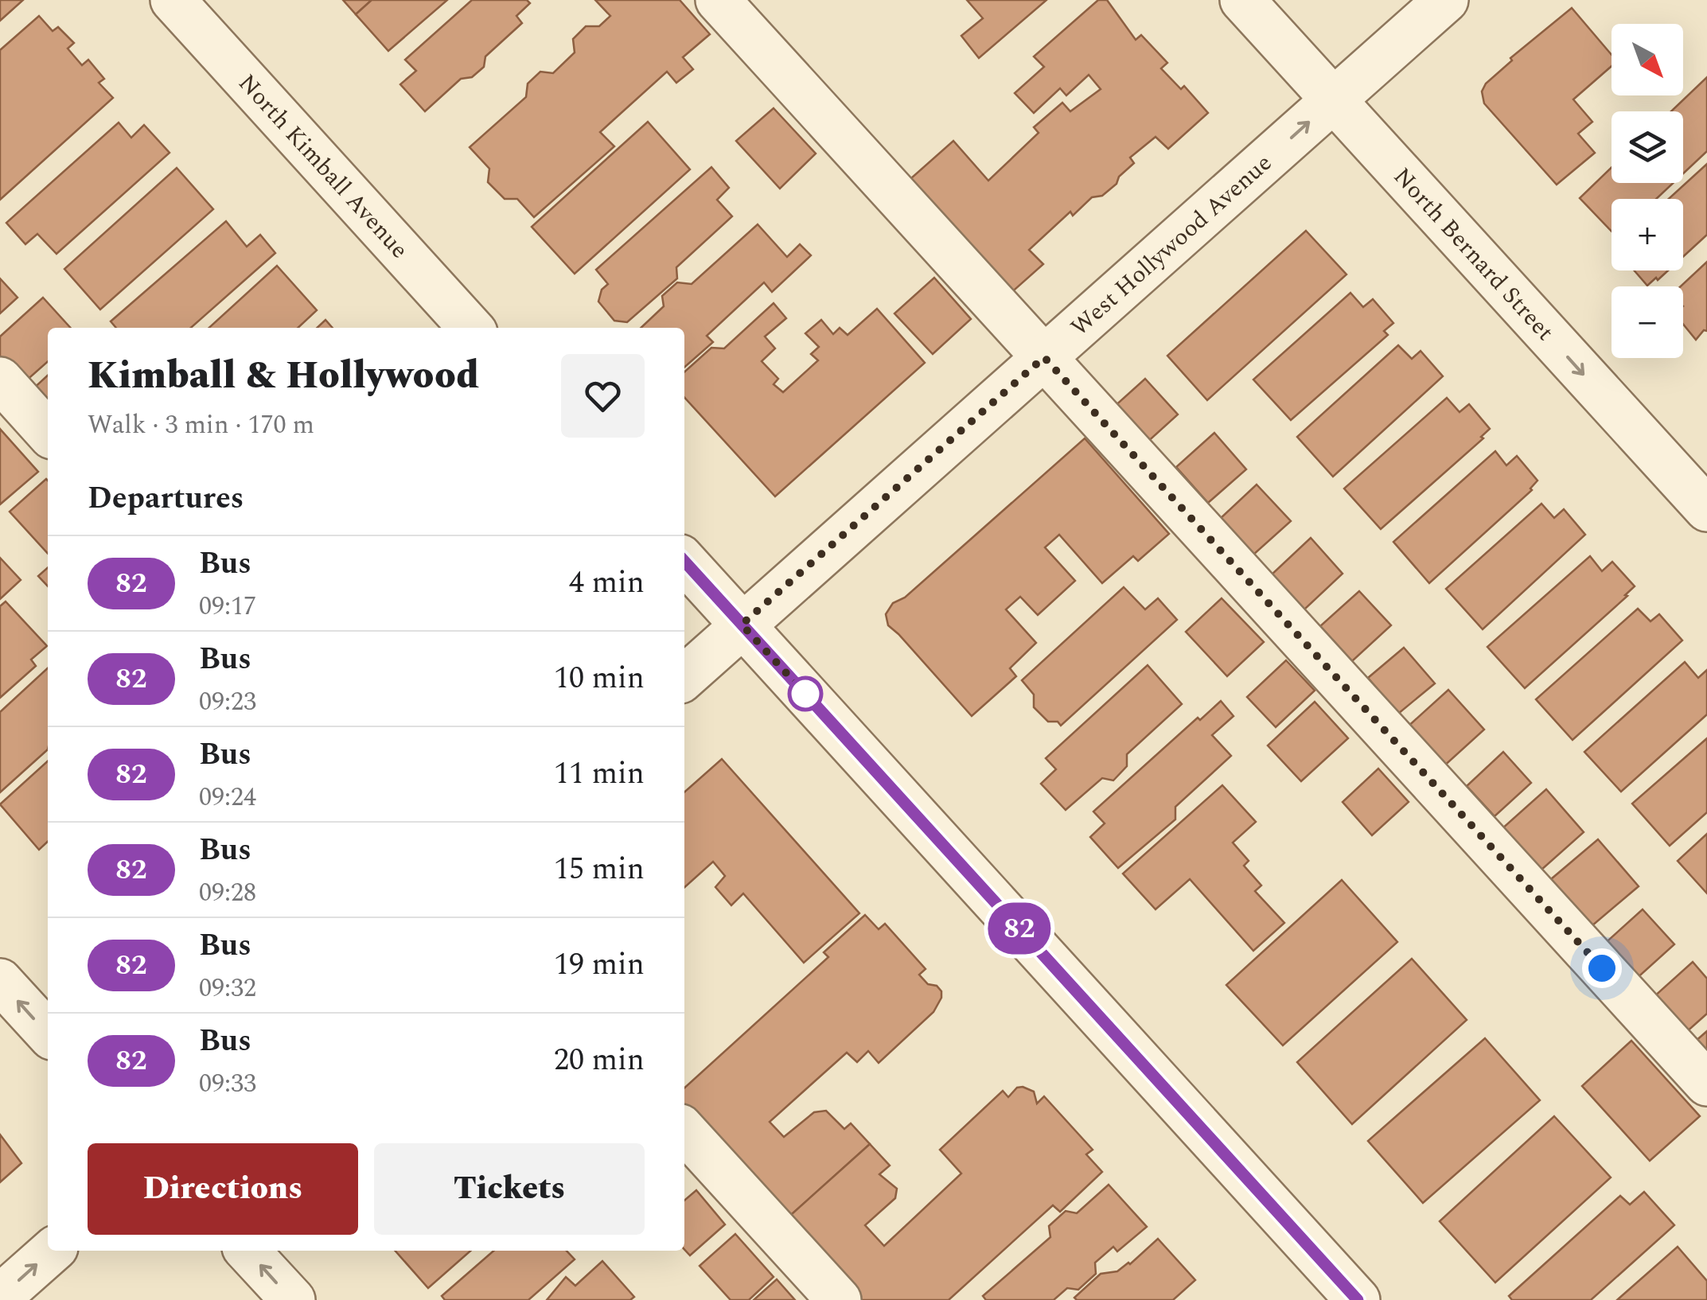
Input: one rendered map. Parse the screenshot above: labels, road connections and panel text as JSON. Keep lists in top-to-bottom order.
{
  "streets": {
    "street": ["North Kimball Avenue", "West Hollywood Avenue", "North Bernard Street"]
  },
  "crossings": [
    ["West Hollywood Avenue", "North Bernard Street"]
  ],
  "one_way": ["West Hollywood Avenue"],
  "lines": ["bus line 82"],
  "north": "bottom right",
  "page": {
    "on_map": "82",
    "map_buttons": ["+", "−"],
    "heading": [
      ["Kimball & Hollywood", "Walk · 3 min · 170 m"],
      "Departures"
    ],
    "list": [
      {
        "mark": "82",
        "name": "Bus",
        "note": "09:17",
        "value": "4 min"
      },
      {
        "mark": "82",
        "name": "Bus",
        "note": "09:23",
        "value": "10 min"
      },
      {
        "mark": "82",
        "name": "Bus",
        "note": "09:24",
        "value": "11 min"
      },
      {
        "mark": "82",
        "name": "Bus",
        "note": "09:28",
        "value": "15 min"
      },
      {
        "mark": "82",
        "name": "Bus",
        "note": "09:32",
        "value": "19 min"
      },
      {
        "mark": "82",
        "name": "Bus",
        "note": "09:33",
        "value": "20 min"
      }
    ],
    "buttons": ["Directions", "Tickets"]
  }
}
